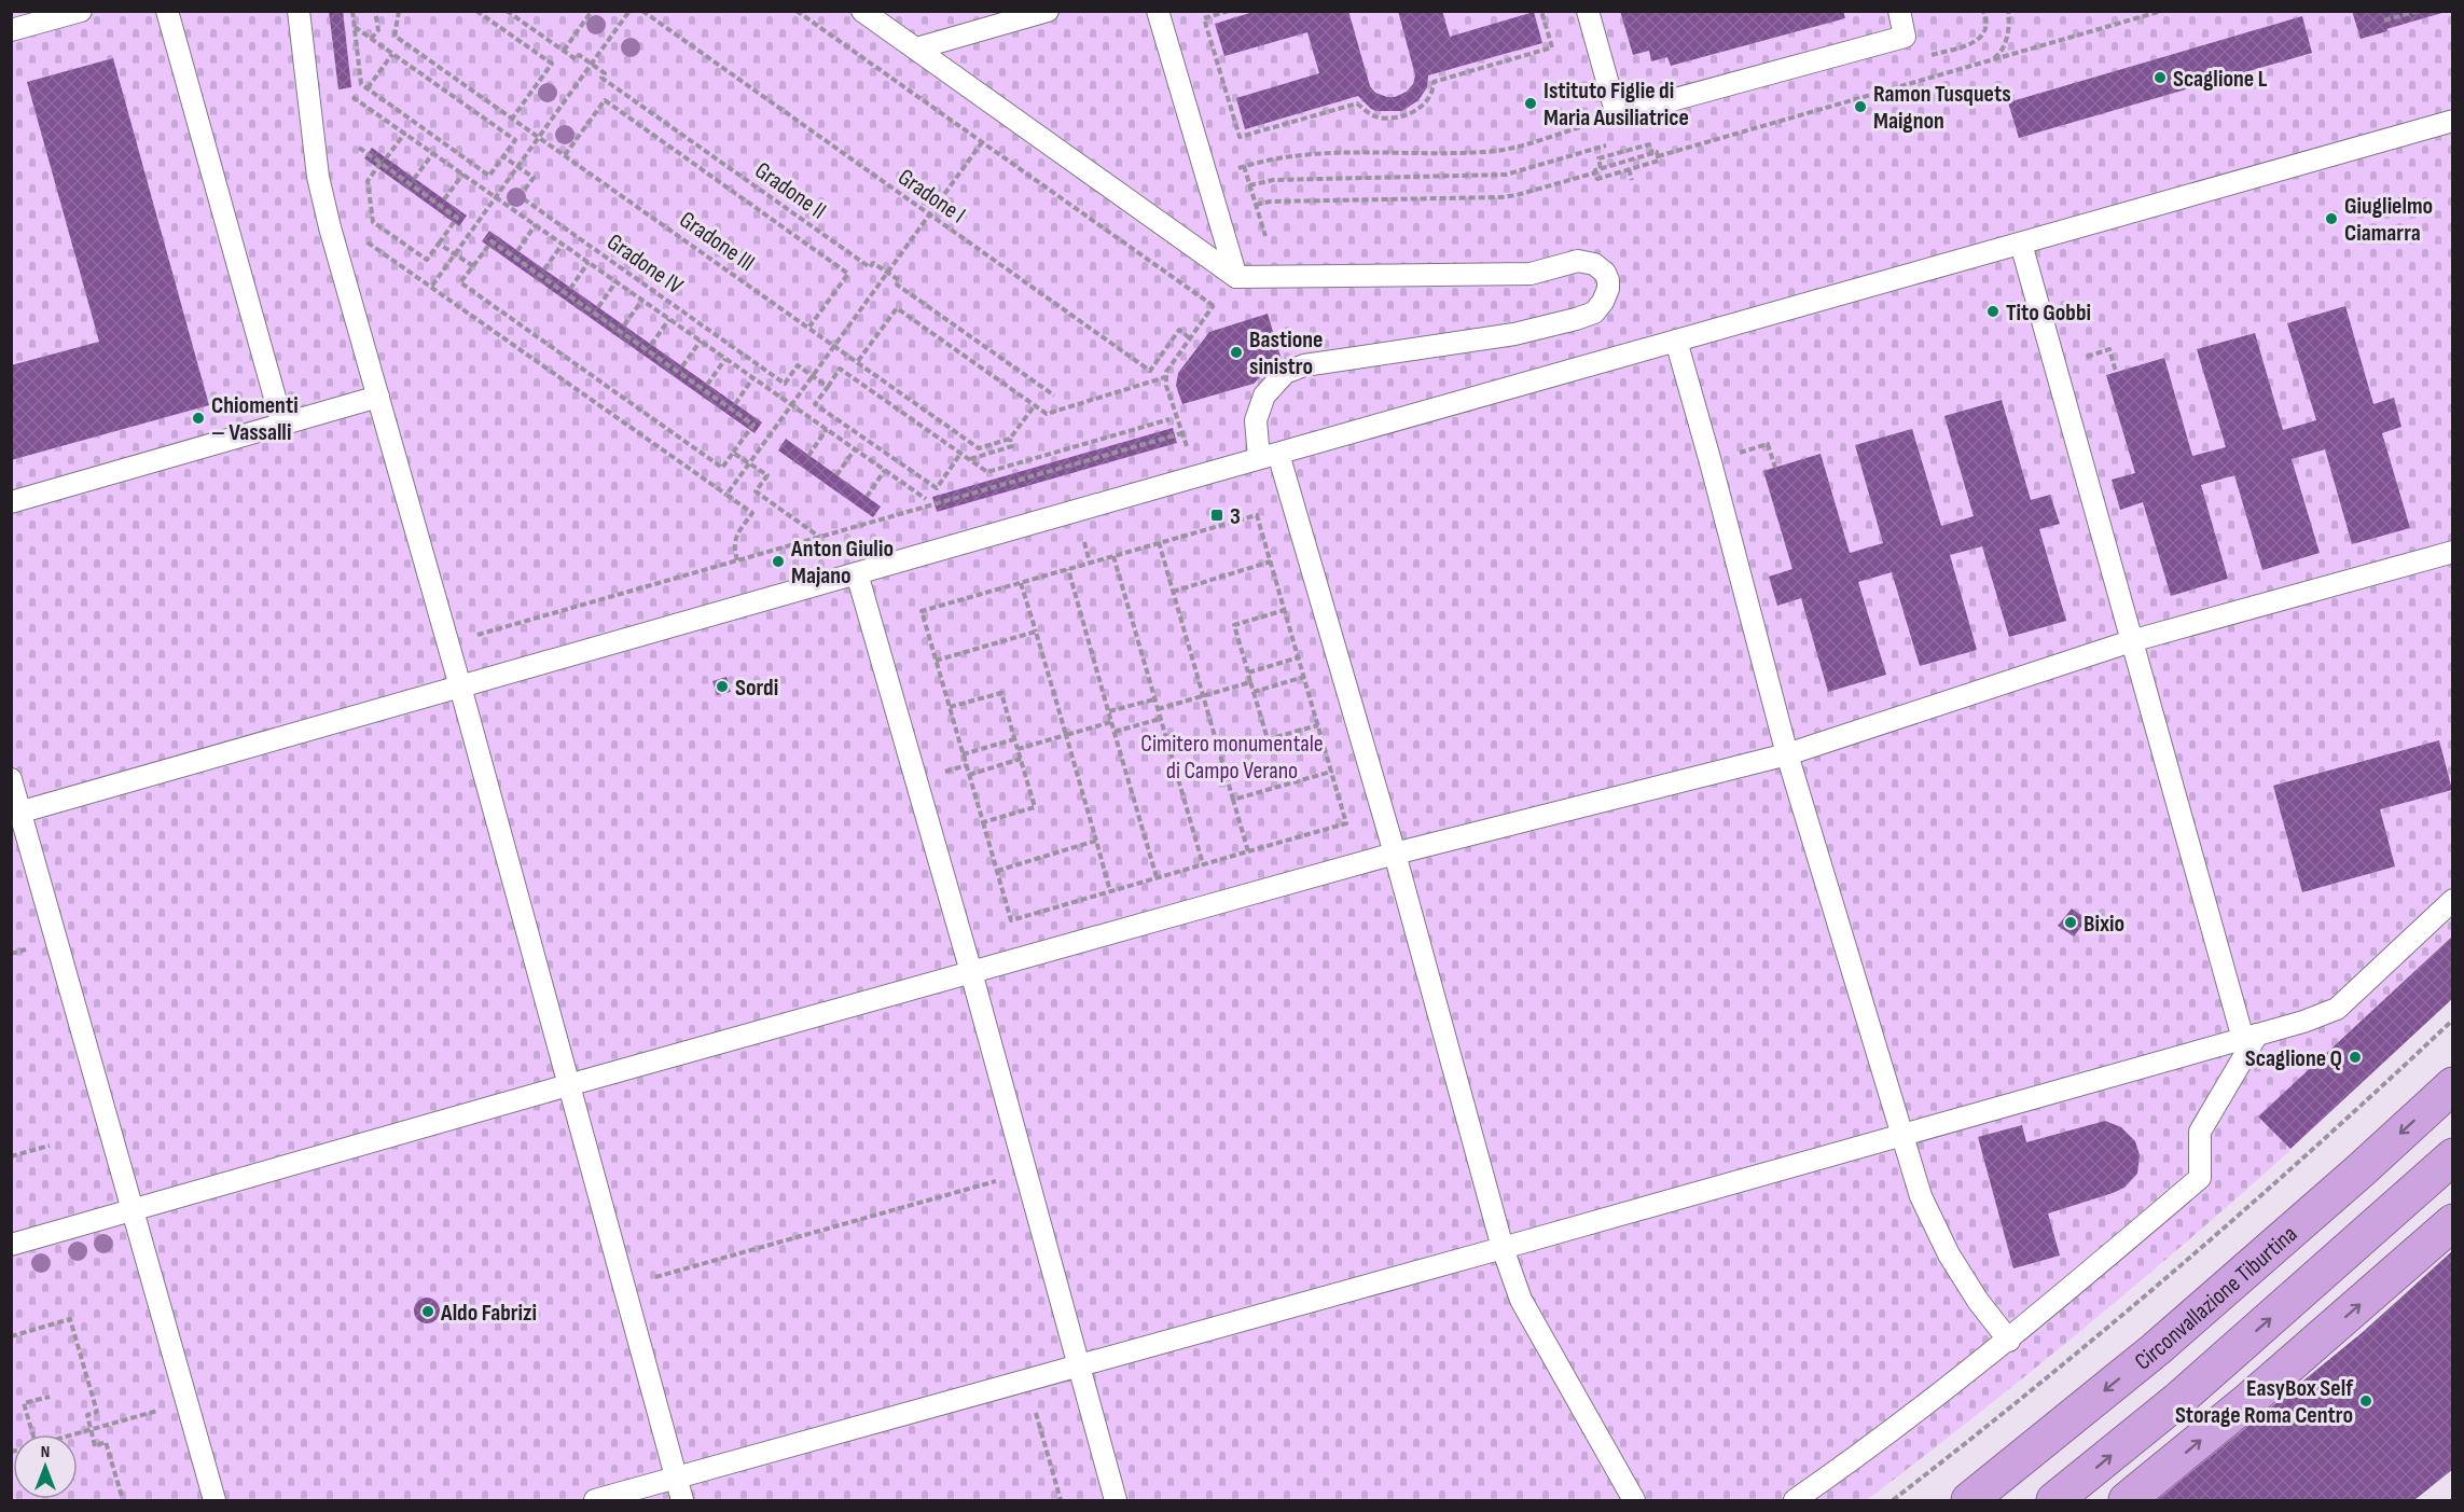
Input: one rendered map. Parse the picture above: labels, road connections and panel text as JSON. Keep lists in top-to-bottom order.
{
  "streets": {
    "highway": ["Circonvallazione Tiburtina"],
    "path": [
      "Gradone II",
      "Gradone I",
      "Gradone III",
      "Gradone IV"
    ]
  },
  "parks": ["Cimitero monumentale di Campo Verano"],
  "places": {
    "other": [
      "Scaglione L",
      "Istituto Figlie di Maria Ausiliatrice",
      "Ramon Tusquets Maignon",
      "Giuglielmo Ciamarra",
      "Tito Gobbi",
      "Bastione sinistro",
      "Chiomenti – Vassalli",
      "Anton Giulio Majano",
      "Sordi",
      "Bixio",
      "Scaglione Q",
      "Aldo Fabrizi",
      "EasyBox Self Storage Roma Centro"
    ],
    "transit": ["3"]
  },
  "north": "top"
}
